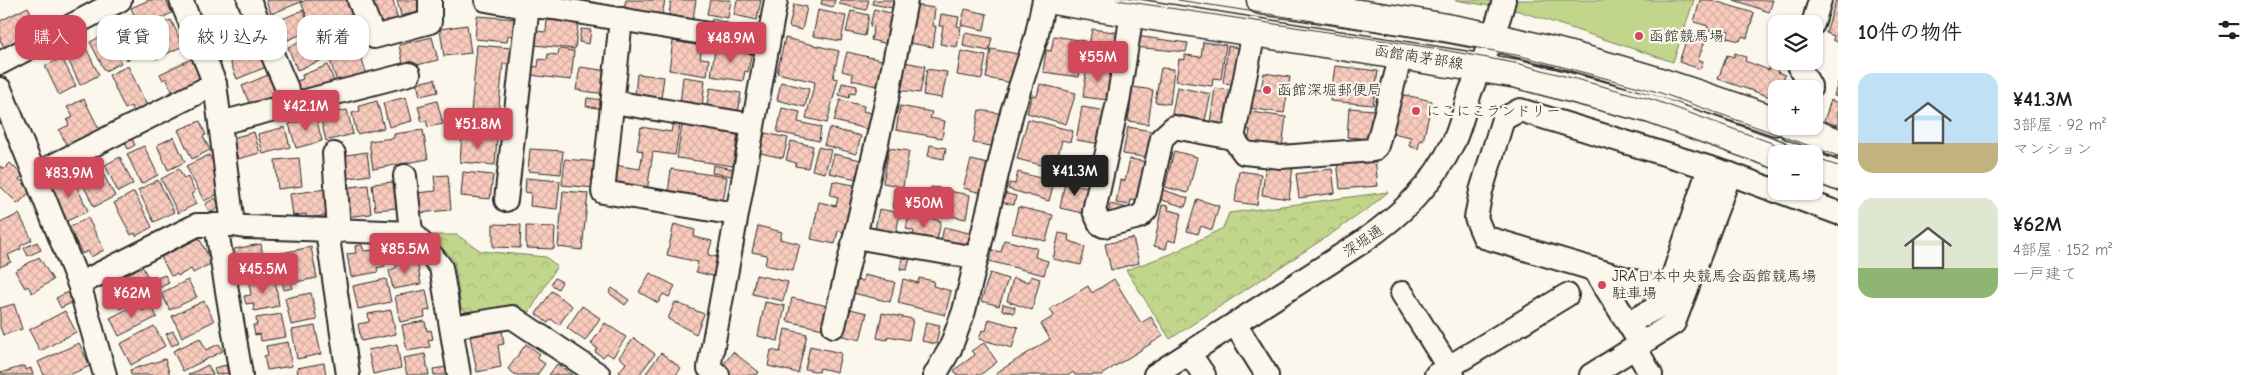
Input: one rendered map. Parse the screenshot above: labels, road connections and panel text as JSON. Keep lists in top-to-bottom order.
{
  "streets": {
    "main road": ["函館南茅部線"],
    "street": ["深堀通"]
  },
  "crossings": [
    ["函館南茅部線", "深堀通"]
  ],
  "places": [
    "函館競馬場",
    "函館深堀郵便局",
    "にこにこランドリー",
    "JRA日本中央競馬会函館競馬場 駐車場"
  ],
  "page": {
    "heading": "10件の物件",
    "map_buttons": ["+", "−"],
    "chip": [
      "購入",
      "賃貸",
      "絞り込み",
      "新着"
    ],
    "price": [
      "¥48.9M",
      "¥55M",
      "¥42.1M",
      "¥51.8M",
      "¥41.3M",
      "¥83.9M",
      "¥50M",
      "¥85.5M",
      "¥45.5M",
      "¥62M"
    ],
    "list": [
      {
        "name": "¥41.3M",
        "note": "3部屋 · 92 m² · マンション"
      },
      {
        "name": "¥62M",
        "note": "4部屋 · 152 m² · 一戸建て"
      }
    ]
  }
}
